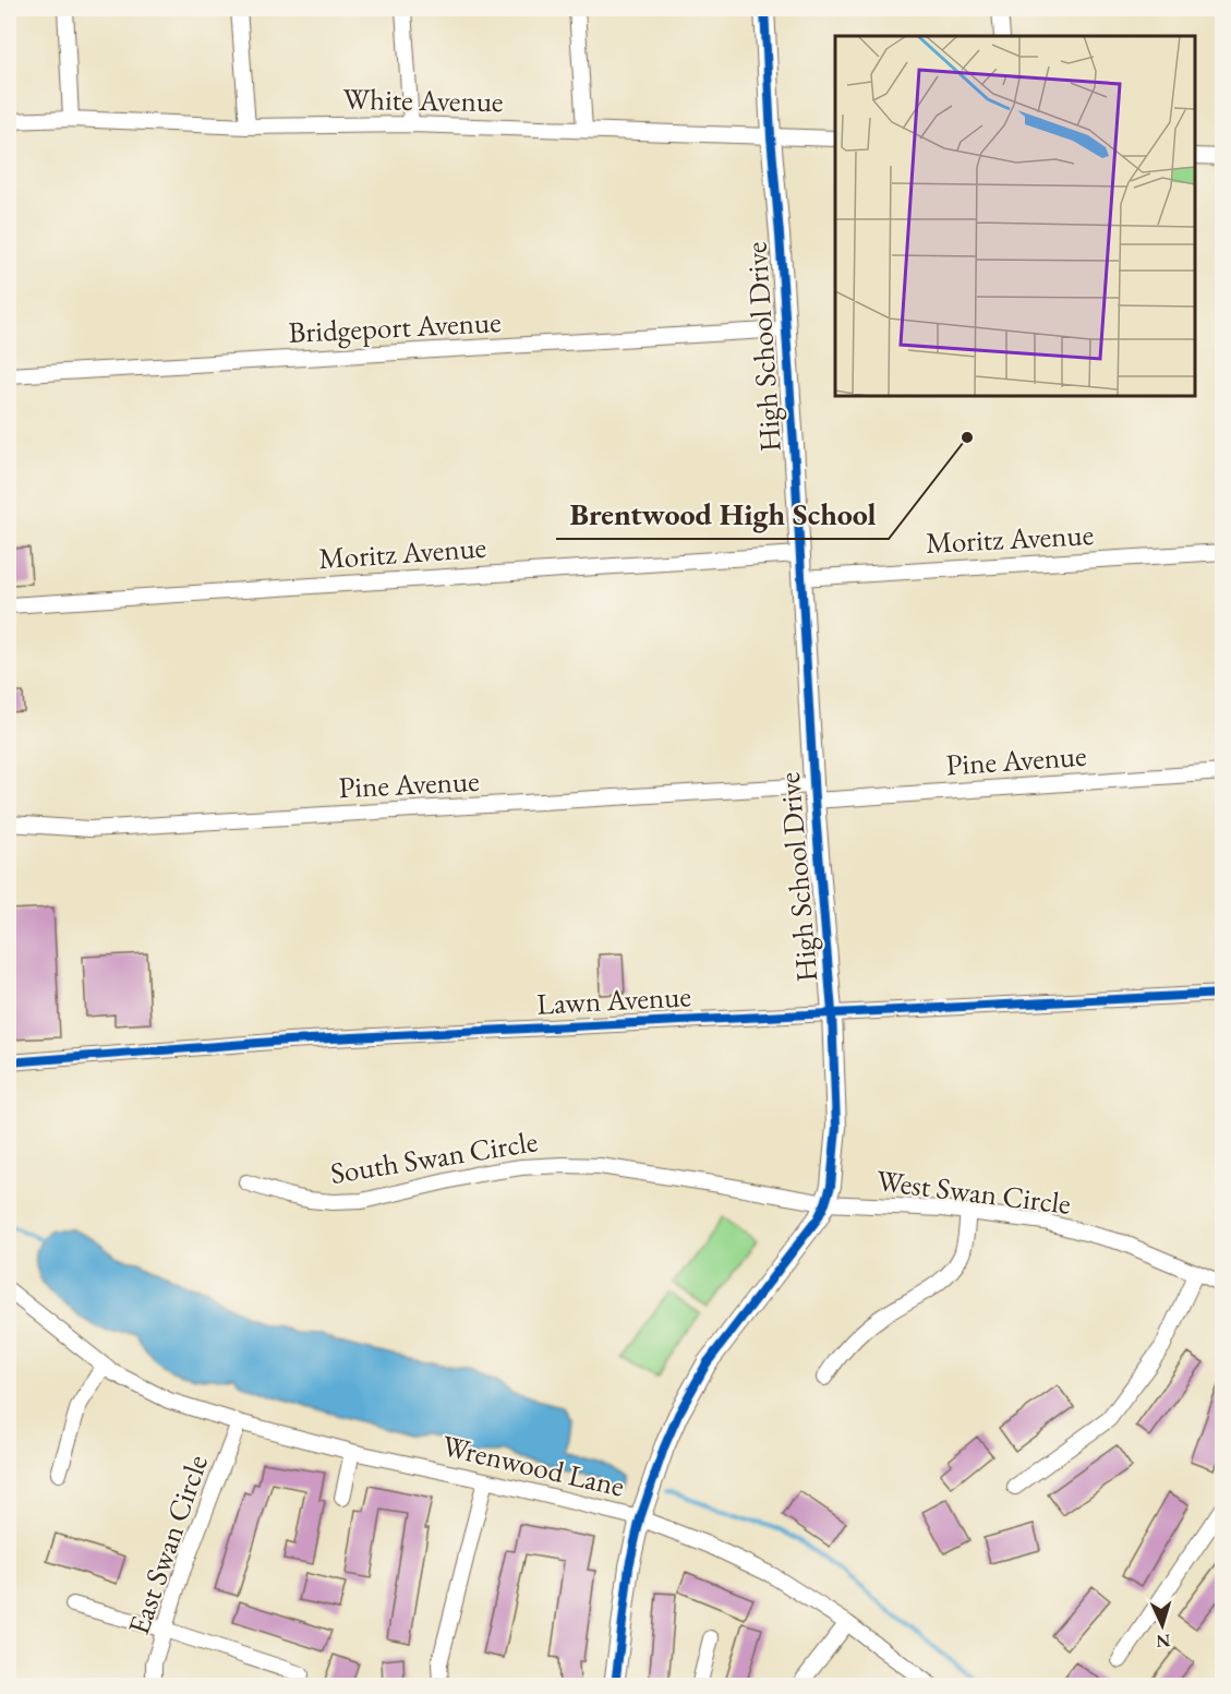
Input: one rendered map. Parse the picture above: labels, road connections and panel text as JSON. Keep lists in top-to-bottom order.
{
  "streets": {
    "street": [
      "White Avenue",
      "Bridgeport Avenue",
      "High School Drive",
      "Moritz Avenue",
      "Pine Avenue",
      "Lawn Avenue",
      "South Swan Circle",
      "West Swan Circle",
      "Wrenwood Lane",
      "East Swan Circle"
    ]
  },
  "crossings": [
    ["White Avenue", "High School Drive"],
    ["Bridgeport Avenue", "High School Drive"],
    ["High School Drive", "Moritz Avenue"],
    ["High School Drive", "Pine Avenue"],
    ["High School Drive", "Lawn Avenue"],
    ["High School Drive", "South Swan Circle"],
    ["High School Drive", "West Swan Circle"],
    ["High School Drive", "Wrenwood Lane"],
    ["South Swan Circle", "West Swan Circle"],
    ["Wrenwood Lane", "East Swan Circle"]
  ],
  "places": ["Brentwood High School"],
  "north": "bottom"
}
